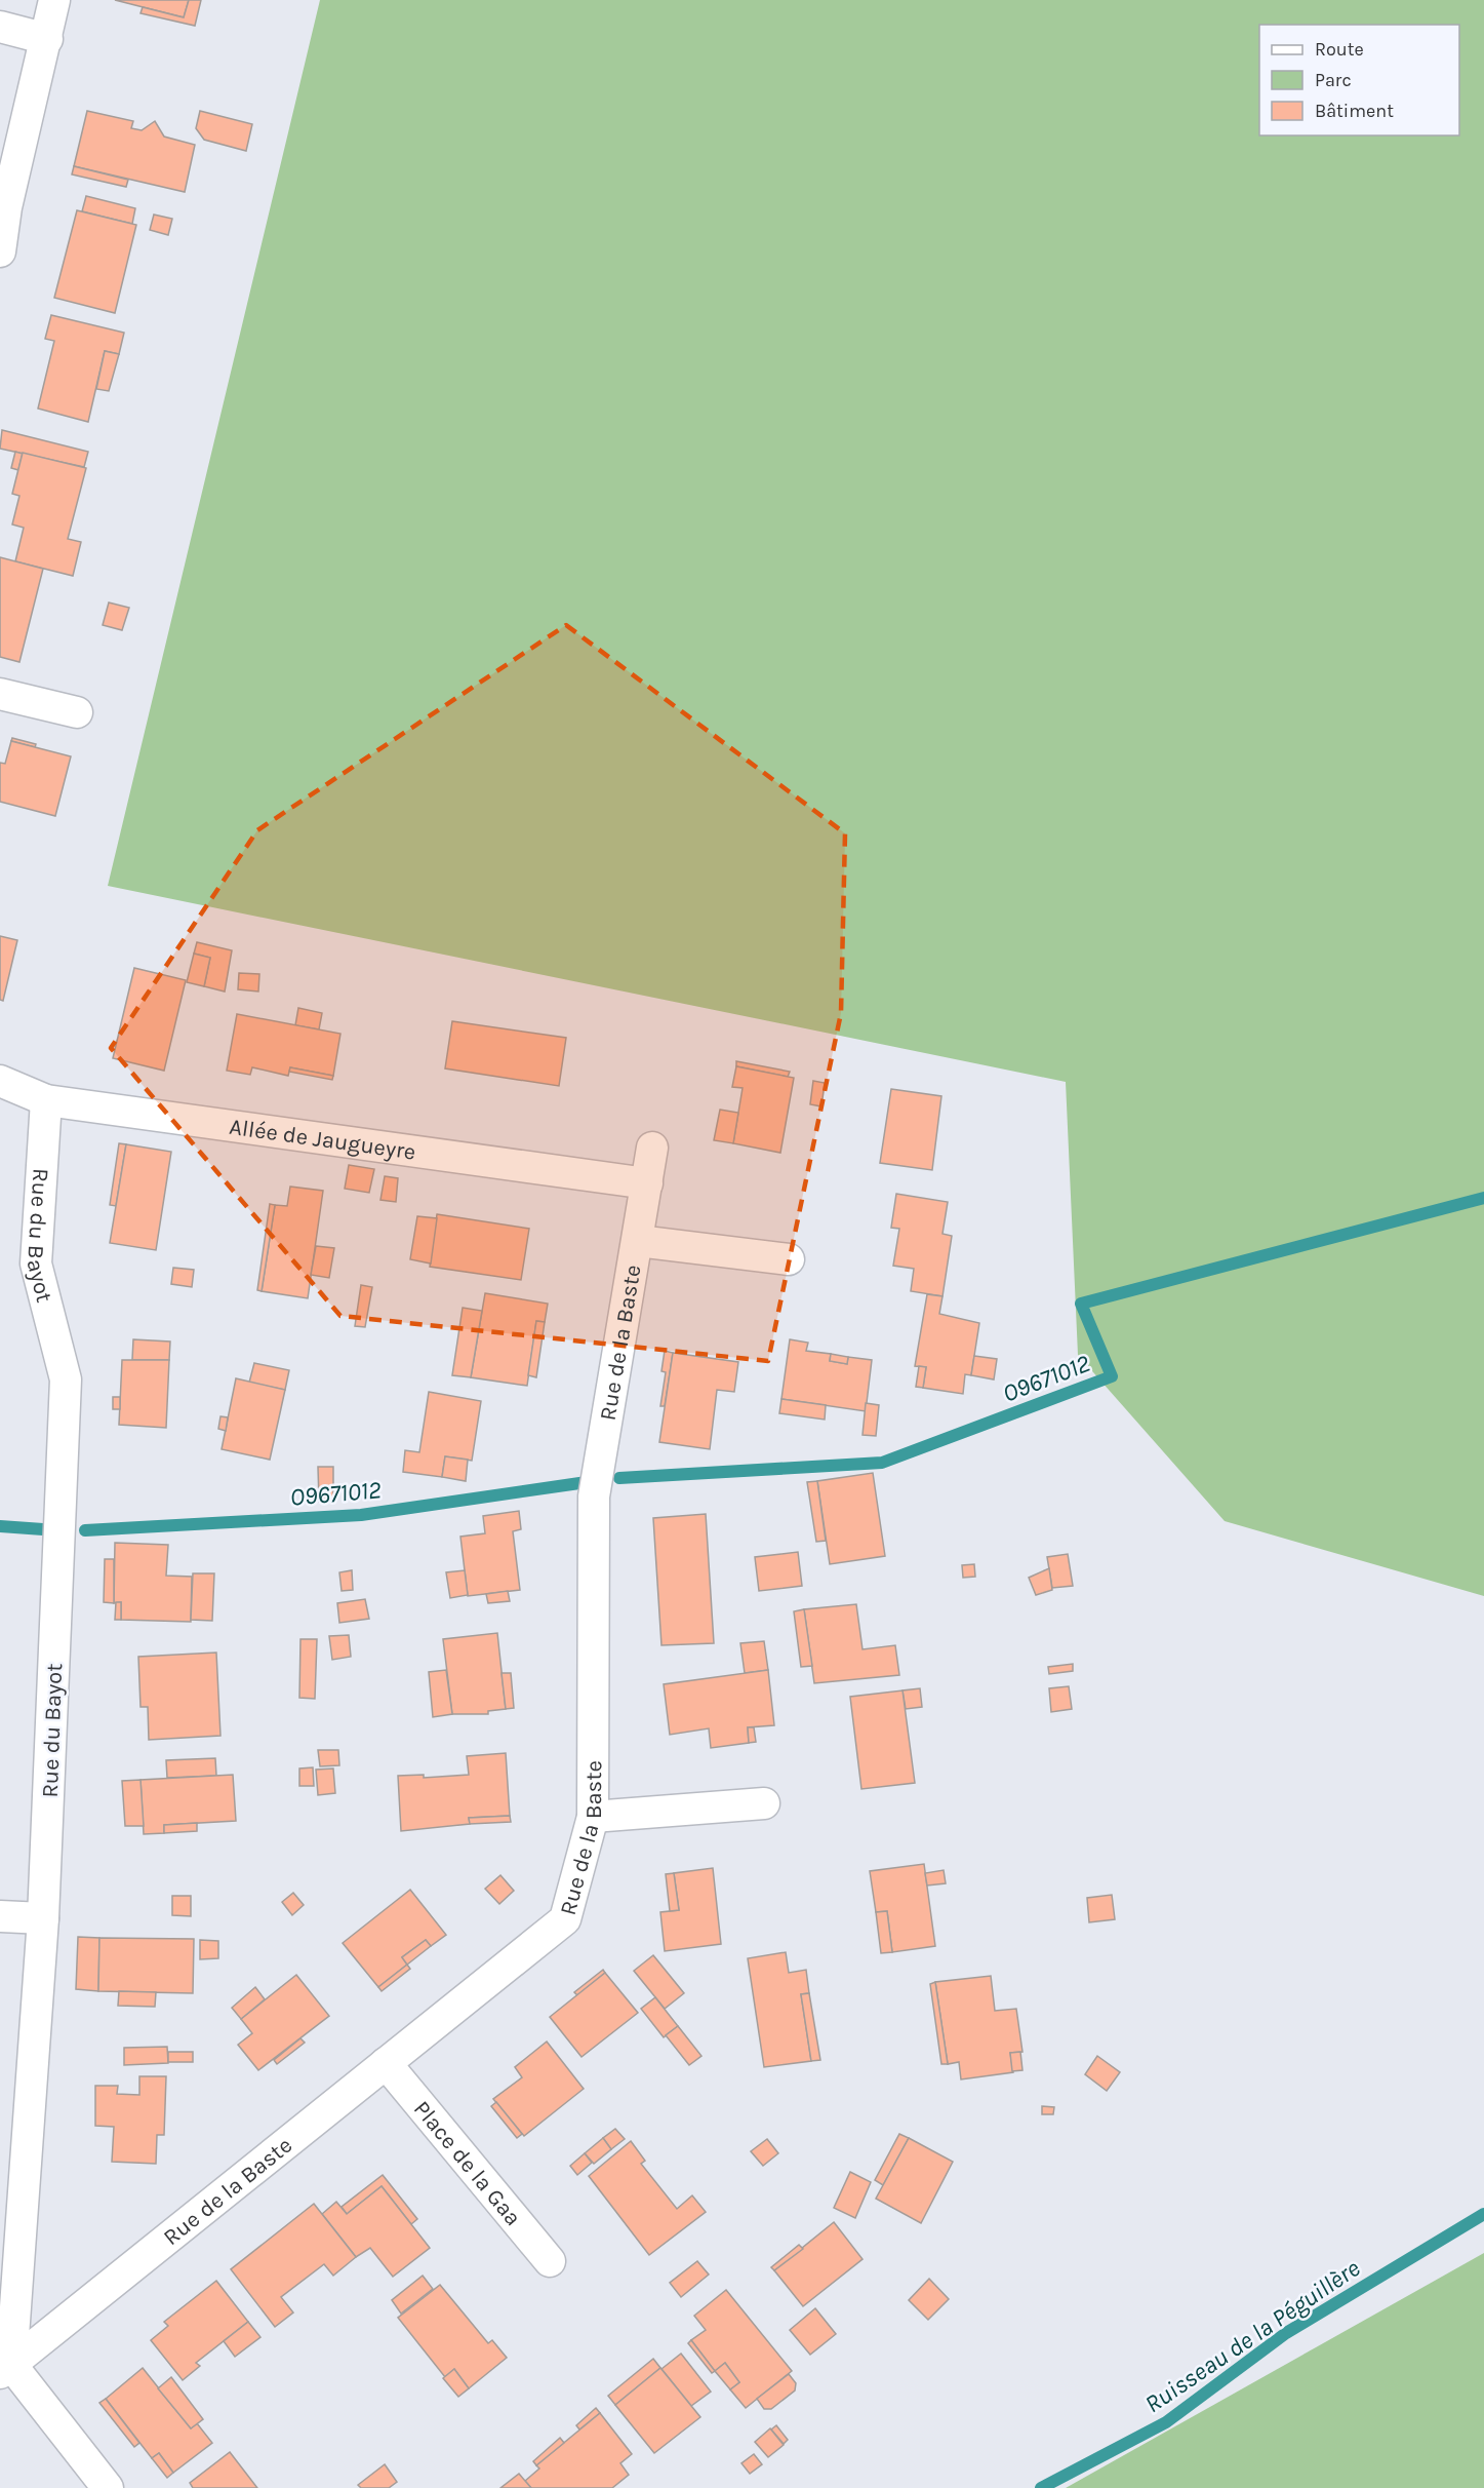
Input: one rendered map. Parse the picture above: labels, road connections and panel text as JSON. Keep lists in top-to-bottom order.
{
  "streets": {
    "street": [
      "Allée de Jaugueyre",
      "Rue du Bayot",
      "Rue de la Baste",
      "Place de la Gaa"
    ]
  },
  "crossings": [
    ["Allée de Jaugueyre", "Rue du Bayot"],
    ["Allée de Jaugueyre", "Rue de la Baste"],
    ["Rue du Bayot", "Rue de la Baste"],
    ["Rue de la Baste", "Place de la Gaa"]
  ],
  "water": ["O9671012", "Ruisseau de la Péguillère"],
  "legend": ["Route", "Parc", "Bâtiment"]
}
